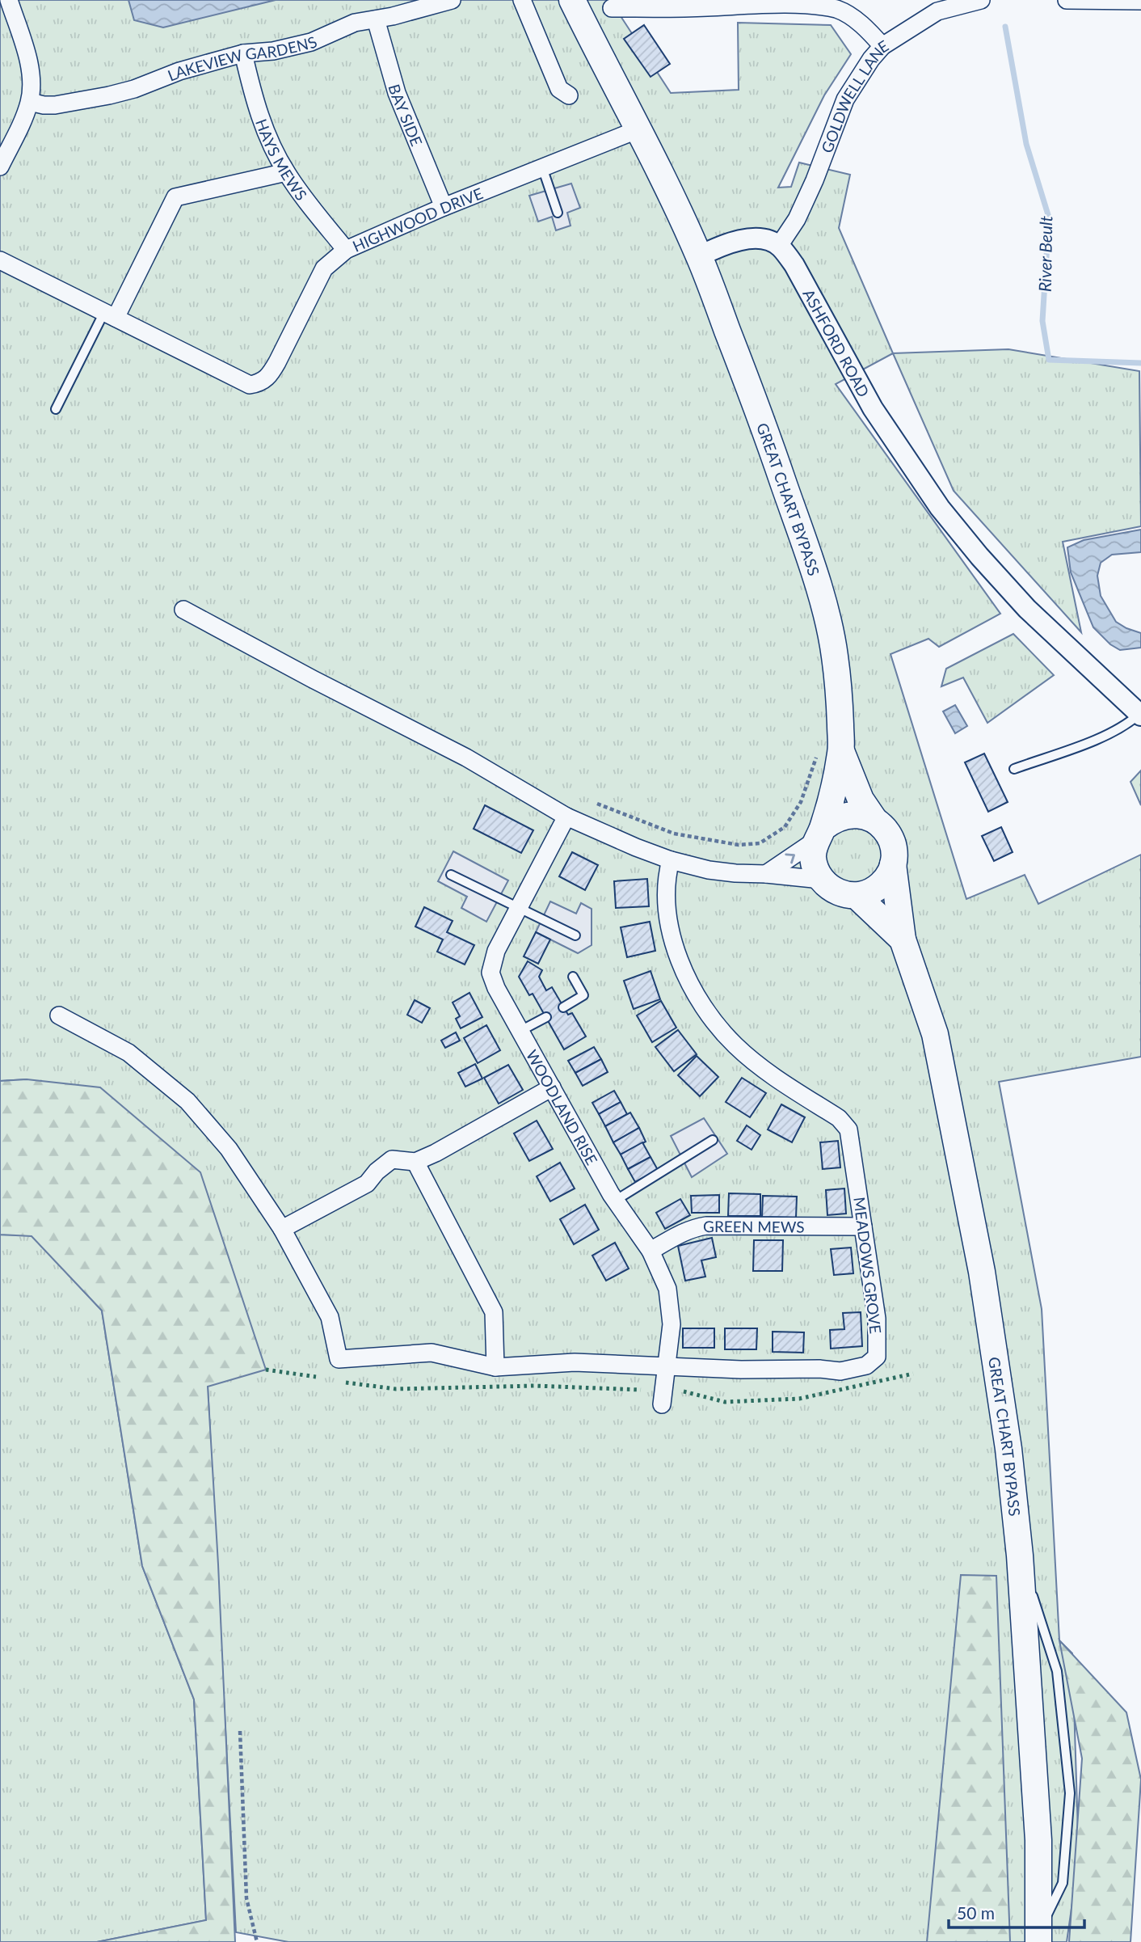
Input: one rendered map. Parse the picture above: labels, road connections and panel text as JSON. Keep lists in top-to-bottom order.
{
  "streets": {
    "main road": ["GREAT CHART BYPASS"],
    "street": [
      "LAKEVIEW GARDENS",
      "GOLDWELL LANE",
      "BAY SIDE",
      "HAYS MEWS",
      "HIGHWOOD DRIVE",
      "ASHFORD ROAD",
      "WOODLAND RISE",
      "GREEN MEWS",
      "MEADOWS GROVE"
    ]
  },
  "crossings": [
    ["LAKEVIEW GARDENS", "BAY SIDE"],
    ["LAKEVIEW GARDENS", "HAYS MEWS"],
    ["GOLDWELL LANE", "ASHFORD ROAD"],
    ["BAY SIDE", "HIGHWOOD DRIVE"],
    ["HAYS MEWS", "HIGHWOOD DRIVE"],
    ["WOODLAND RISE", "GREEN MEWS"],
    ["WOODLAND RISE", "MEADOWS GROVE"],
    ["GREEN MEWS", "MEADOWS GROVE"]
  ],
  "water": ["River Beult"],
  "scale_bar": "50 m"
}
